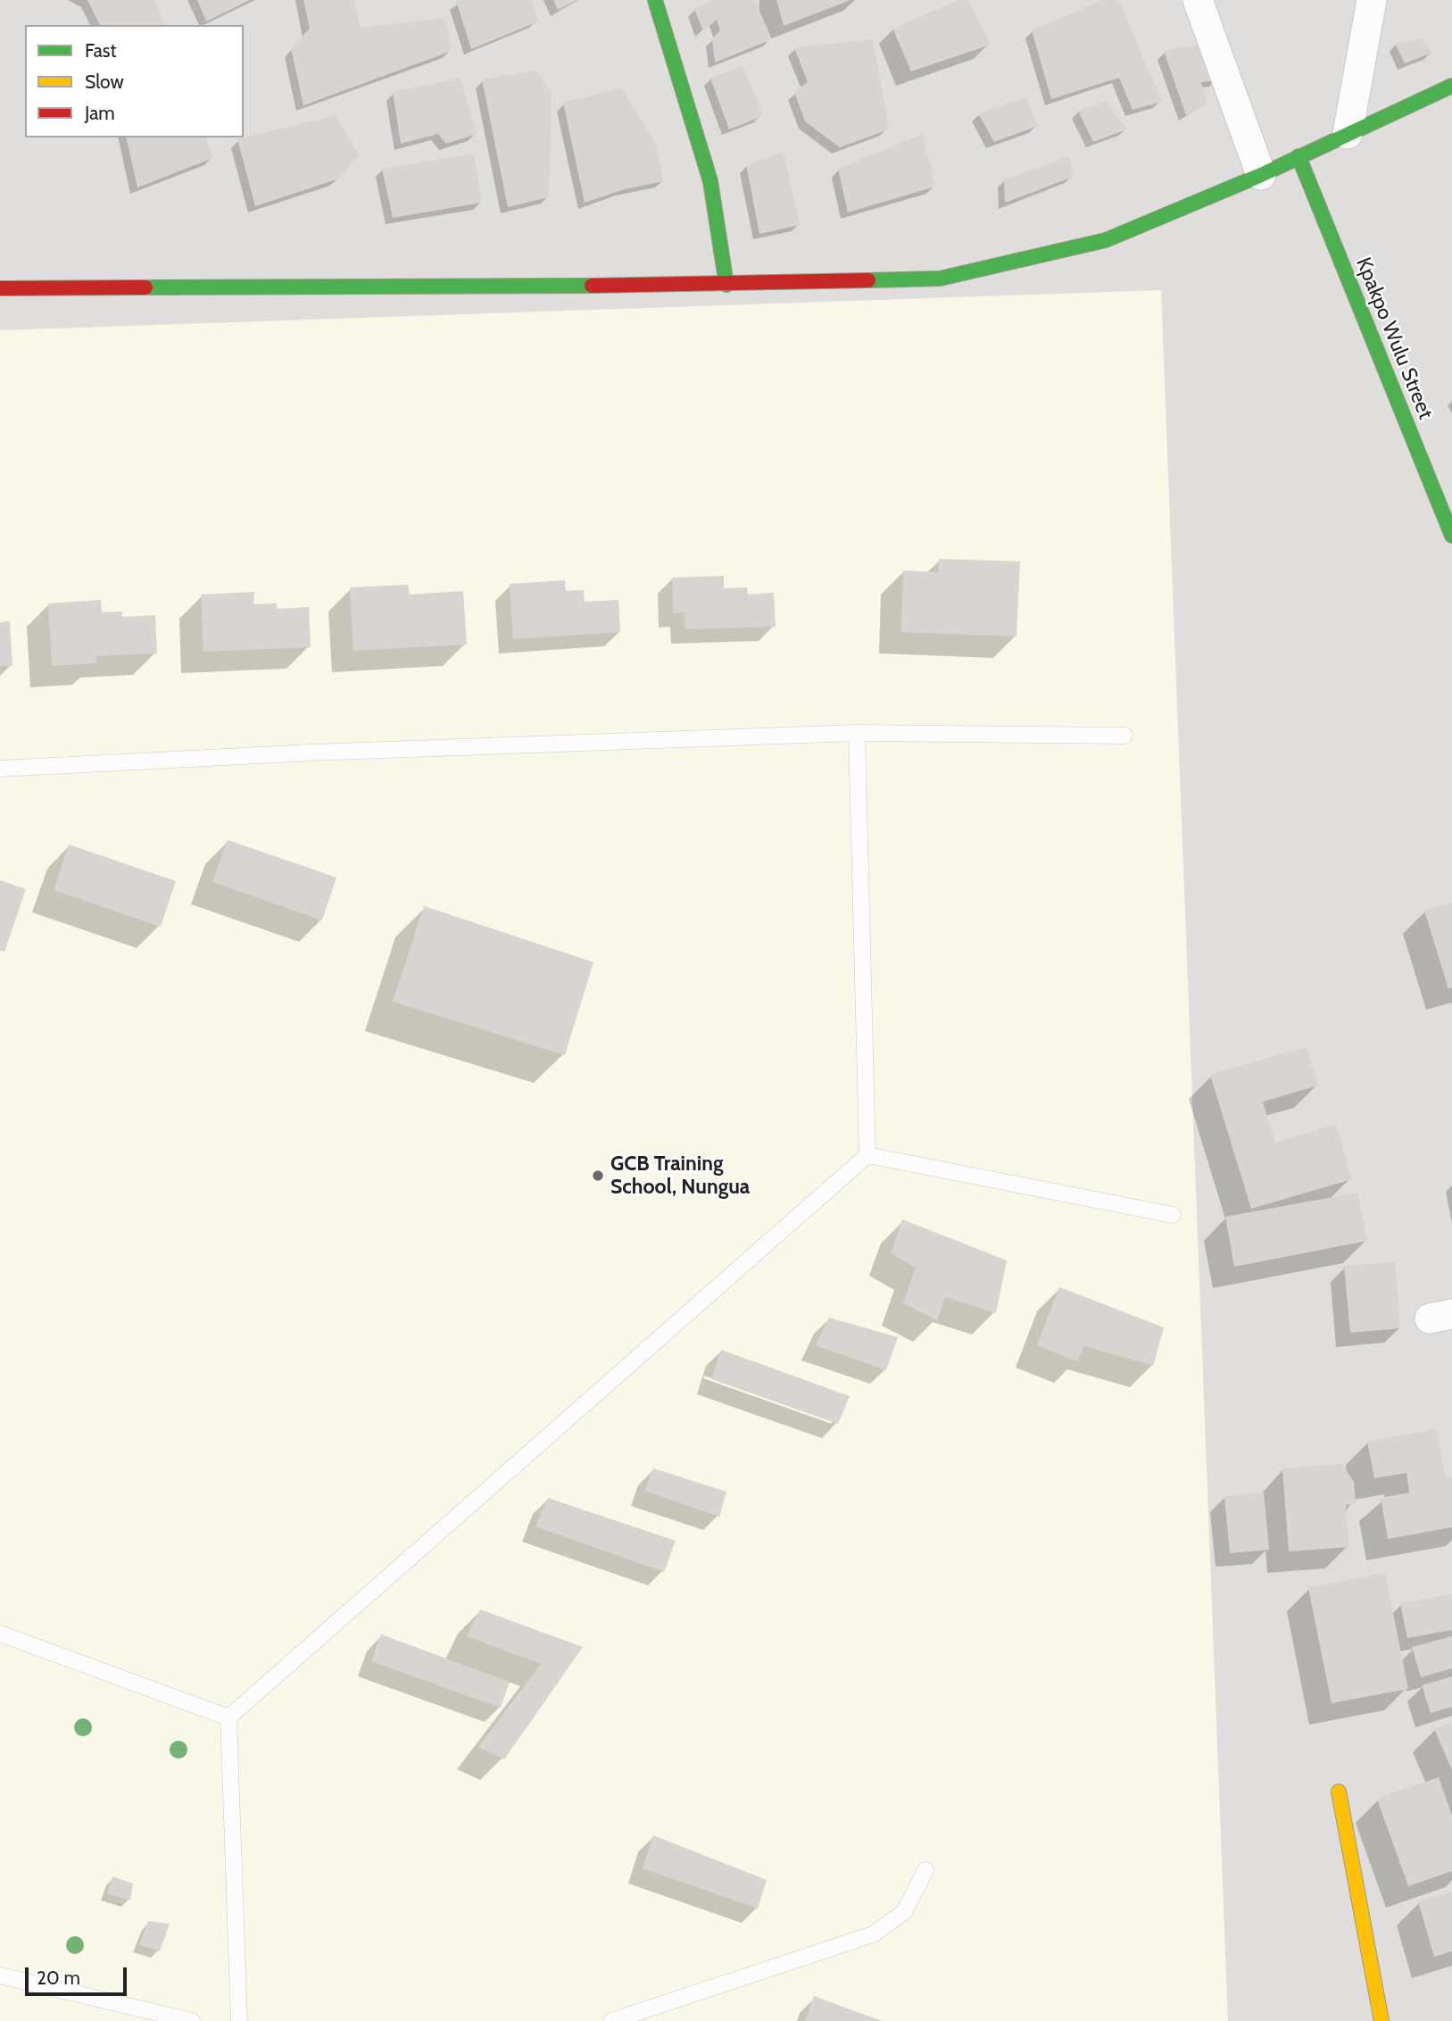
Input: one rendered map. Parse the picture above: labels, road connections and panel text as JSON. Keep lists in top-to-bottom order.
{
  "streets": {
    "street": ["Kpakpo Wulu Street"]
  },
  "places": ["GCB Training School, Nungua"],
  "legend": ["Fast", "Slow", "Jam"],
  "scale_bar": "20 m"
}
